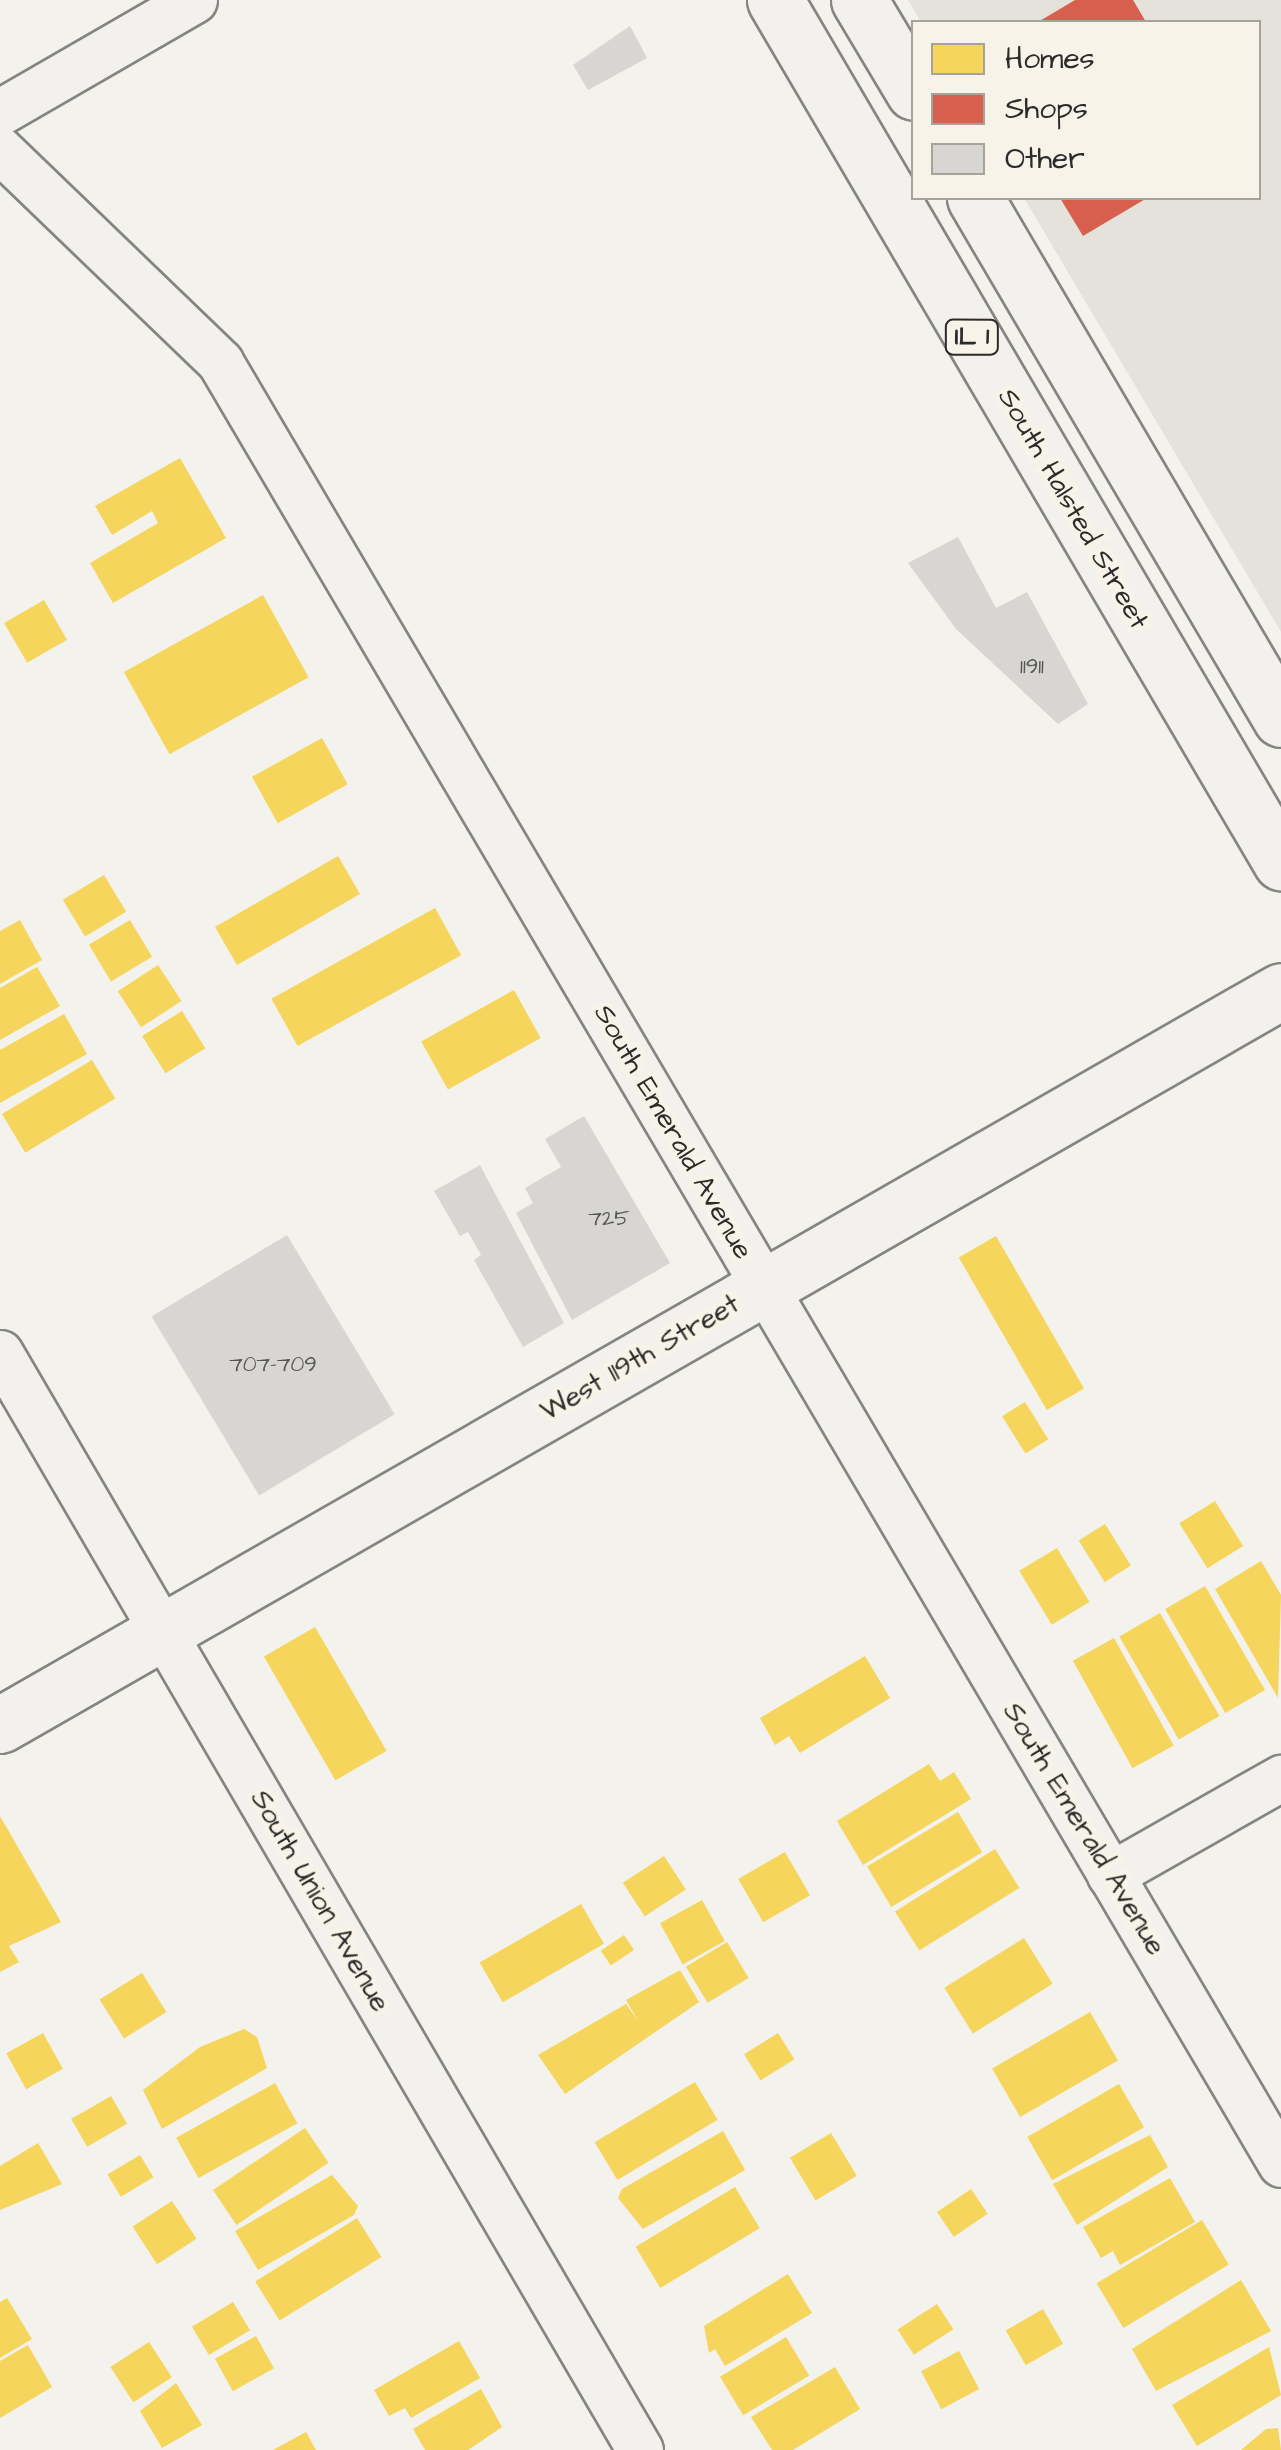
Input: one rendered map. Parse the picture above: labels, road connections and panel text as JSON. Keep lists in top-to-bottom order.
{
  "streets": {
    "main road": ["IL 1", "South Halsted Street", "West 119th Street"],
    "street": ["South Emerald Avenue", "South Union Avenue"]
  },
  "crossings": [
    ["South Emerald Avenue", "West 119th Street"],
    ["West 119th Street", "South Union Avenue"]
  ],
  "house_numbers": ["11911", "725", "707-709"],
  "legend": ["Homes", "Shops", "Other"]
}
